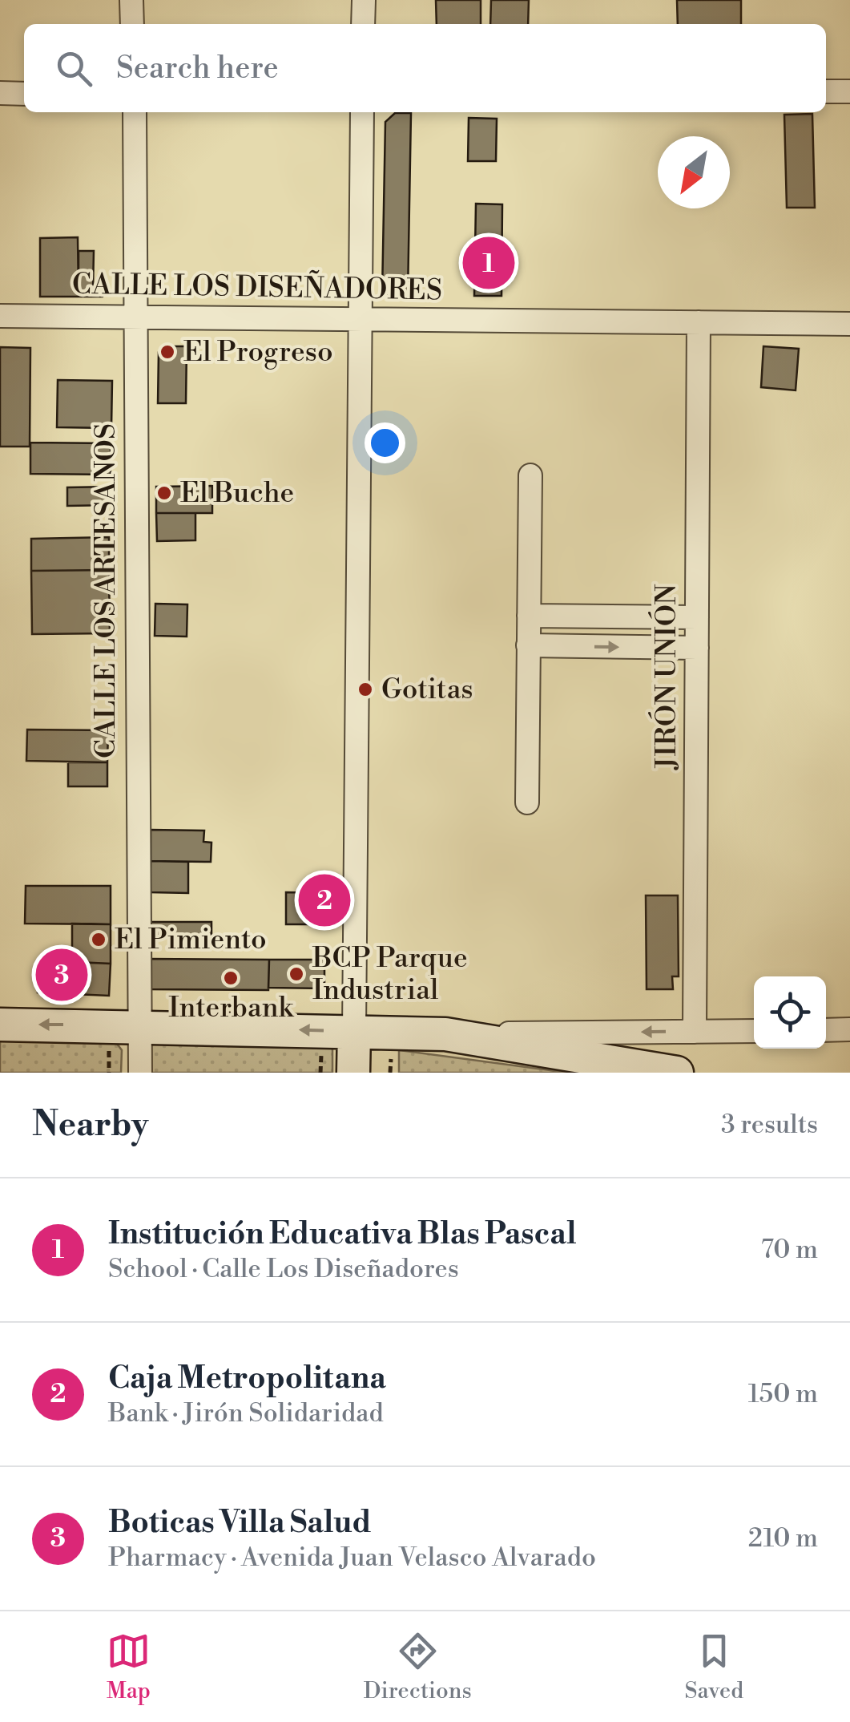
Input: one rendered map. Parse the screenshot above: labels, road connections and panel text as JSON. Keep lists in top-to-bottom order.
{
  "streets": {
    "street": ["CALLE LOS DISEÑADORES", "CALLE LOS ARTESANOS", "JIRÓN UNIÓN"]
  },
  "crossings": [
    ["CALLE LOS DISEÑADORES", "CALLE LOS ARTESANOS"],
    ["CALLE LOS DISEÑADORES", "JIRÓN UNIÓN"]
  ],
  "places": [
    "El Progreso",
    "El Buche",
    "Gotitas",
    "El Pimiento",
    "BCP Parque Industrial",
    "Interbank"
  ],
  "north": "bottom left",
  "page": {
    "search": "Search here",
    "pins": ["1", "2", "3"],
    "heading": ["Nearby", "3 results"],
    "list": [
      {
        "mark": "1",
        "name": "Institución Educativa Blas Pascal",
        "note": "School · Calle Los Diseñadores",
        "value": "70 m"
      },
      {
        "mark": "2",
        "name": "Caja Metropolitana",
        "note": "Bank · Jirón Solidaridad",
        "value": "150 m"
      },
      {
        "mark": "3",
        "name": "Boticas Villa Salud",
        "note": "Pharmacy · Avenida Juan Velasco Alvarado",
        "value": "210 m"
      }
    ],
    "nav": ["Map", "Directions", "Saved"]
  }
}
